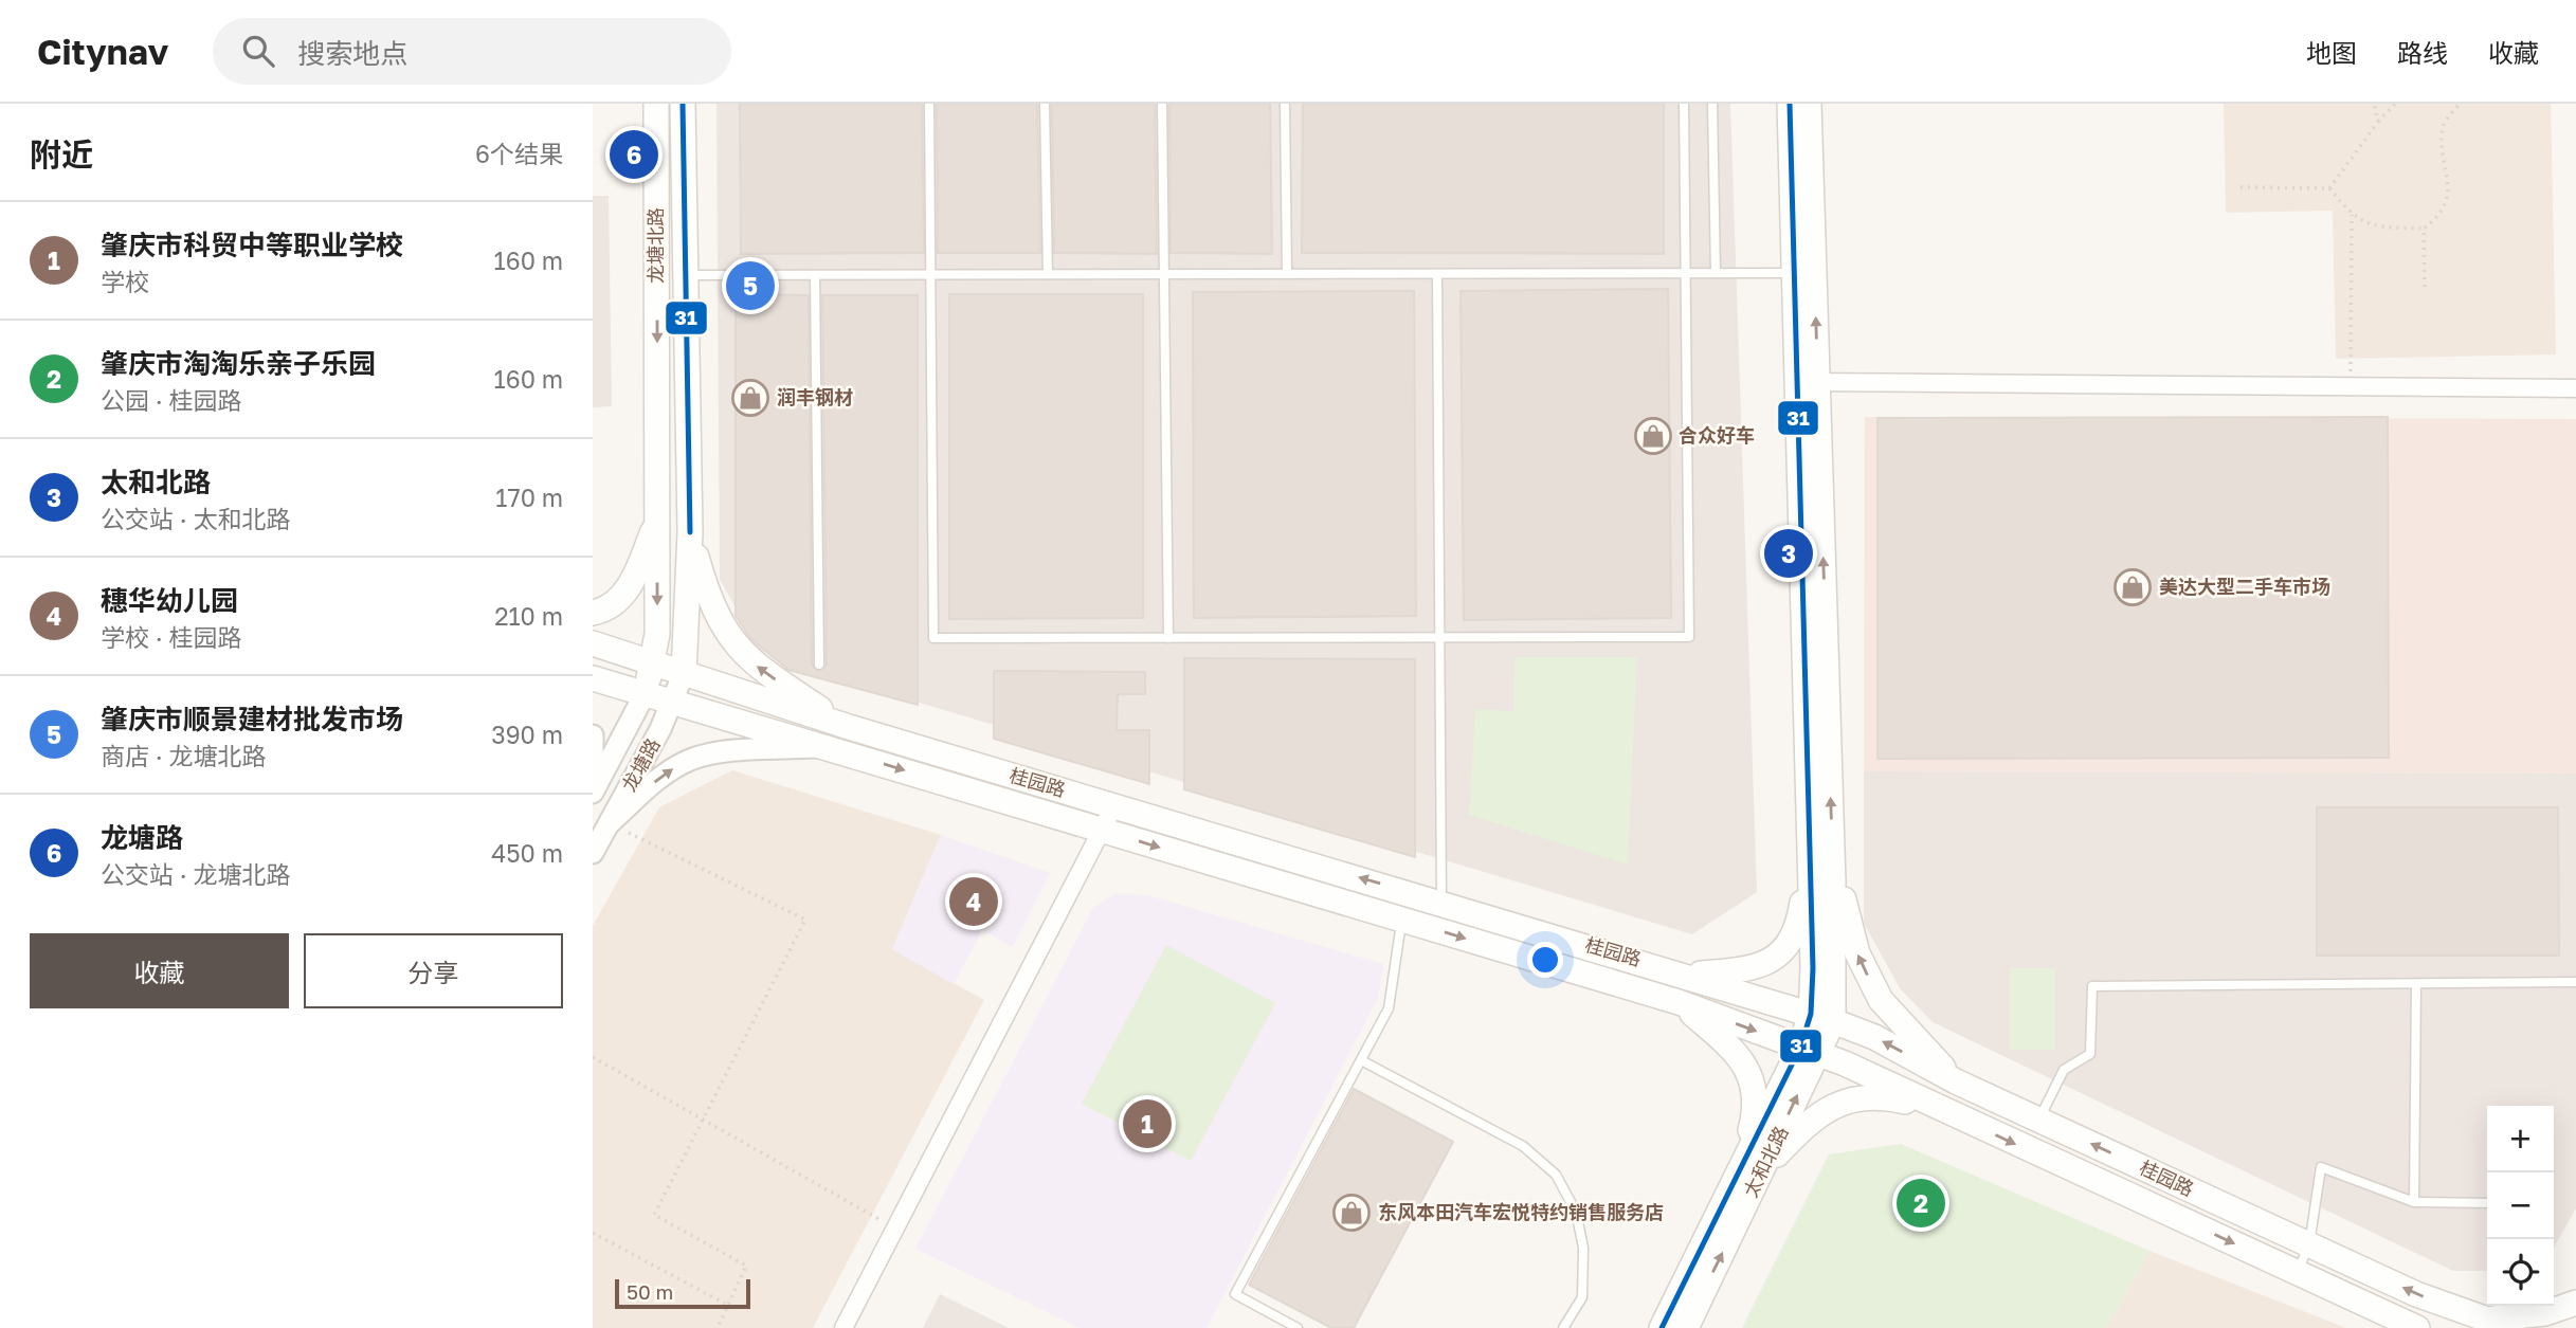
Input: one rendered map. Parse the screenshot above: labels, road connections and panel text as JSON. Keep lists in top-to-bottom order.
{
  "streets": {
    "main road": ["龙塘北路", "桂园路", "太和北路"],
    "street": ["龙塘路"]
  },
  "crossings": [
    ["龙塘北路", "桂园路"],
    ["龙塘路", "桂园路"],
    ["桂园路", "太和北路"]
  ],
  "places": {
    "shop": [
      "润丰钢材",
      "合众好车",
      "美达大型二手车市场",
      "东风本田汽车宏悦特约销售服务店"
    ]
  },
  "lines": ["transit line 31"],
  "scale_bar": "50 m",
  "page": {
    "header": "Citynav",
    "search": "搜索地点",
    "nav": ["地图", "路线", "收藏"],
    "heading": ["附近", "6个结果"],
    "pins": [
      "6",
      "5",
      "3",
      "4",
      "1",
      "2"
    ],
    "list": [
      {
        "mark": "1",
        "name": "肇庆市科贸中等职业学校",
        "note": "学校",
        "value": "160 m"
      },
      {
        "mark": "2",
        "name": "肇庆市淘淘乐亲子乐园",
        "note": "公园 · 桂园路",
        "value": "160 m"
      },
      {
        "mark": "3",
        "name": "太和北路",
        "note": "公交站 · 太和北路",
        "value": "170 m"
      },
      {
        "mark": "4",
        "name": "穗华幼儿园",
        "note": "学校 · 桂园路",
        "value": "210 m"
      },
      {
        "mark": "5",
        "name": "肇庆市顺景建材批发市场",
        "note": "商店 · 龙塘北路",
        "value": "390 m"
      },
      {
        "mark": "6",
        "name": "龙塘路",
        "note": "公交站 · 龙塘北路",
        "value": "450 m"
      }
    ],
    "buttons": ["收藏", "分享"],
    "map_buttons": ["+", "−"],
    "scale": "50 m"
  }
}
